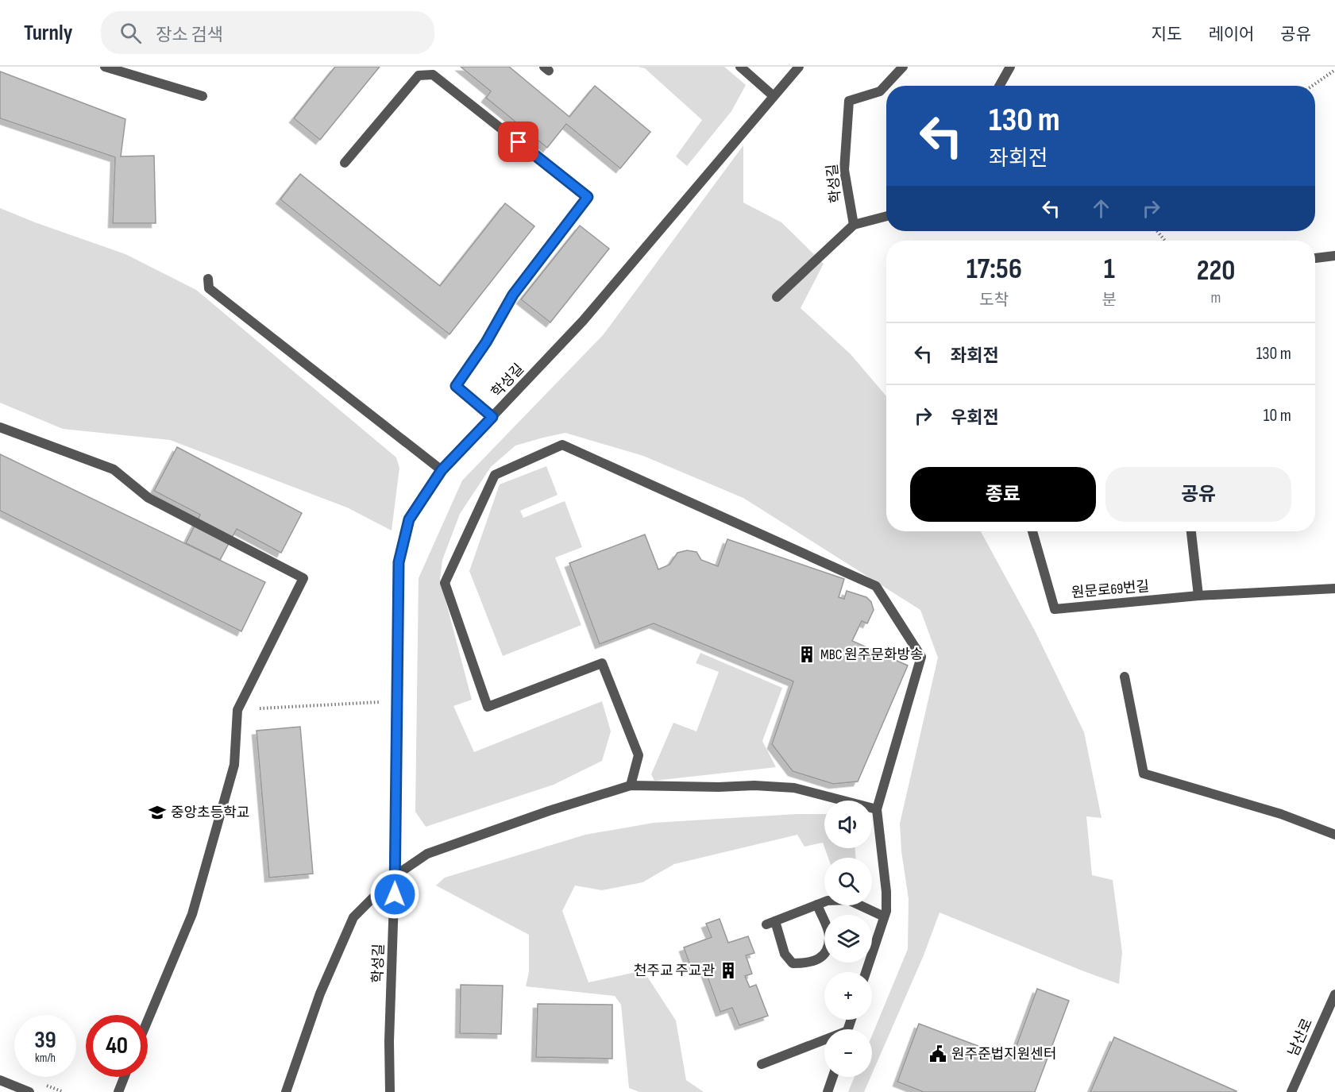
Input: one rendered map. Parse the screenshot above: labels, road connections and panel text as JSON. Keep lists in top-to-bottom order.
{
  "streets": {
    "street": ["학성길", "원문로69번길", "남산로"]
  },
  "places": {
    "building": ["MBC 원주문화방송", "천주교 주교관"],
    "school or university": ["중앙초등학교"],
    "public building": ["원주준법지원센터"]
  },
  "page": {
    "header": "Turnly",
    "search": "장소 검색",
    "nav": ["지도", "레이어", "공유"],
    "turn": ["130 m", "좌회전"],
    "eta": [
      "17:56",
      "도착",
      "1",
      "분",
      "220",
      "m"
    ],
    "list": [
      {
        "name": "좌회전",
        "value": "130 m"
      },
      {
        "name": "우회전",
        "value": "10 m"
      }
    ],
    "buttons": ["종료", "공유"],
    "map_buttons": ["+", "−"],
    "speed": "39 km/h",
    "limit": "40"
  }
}
